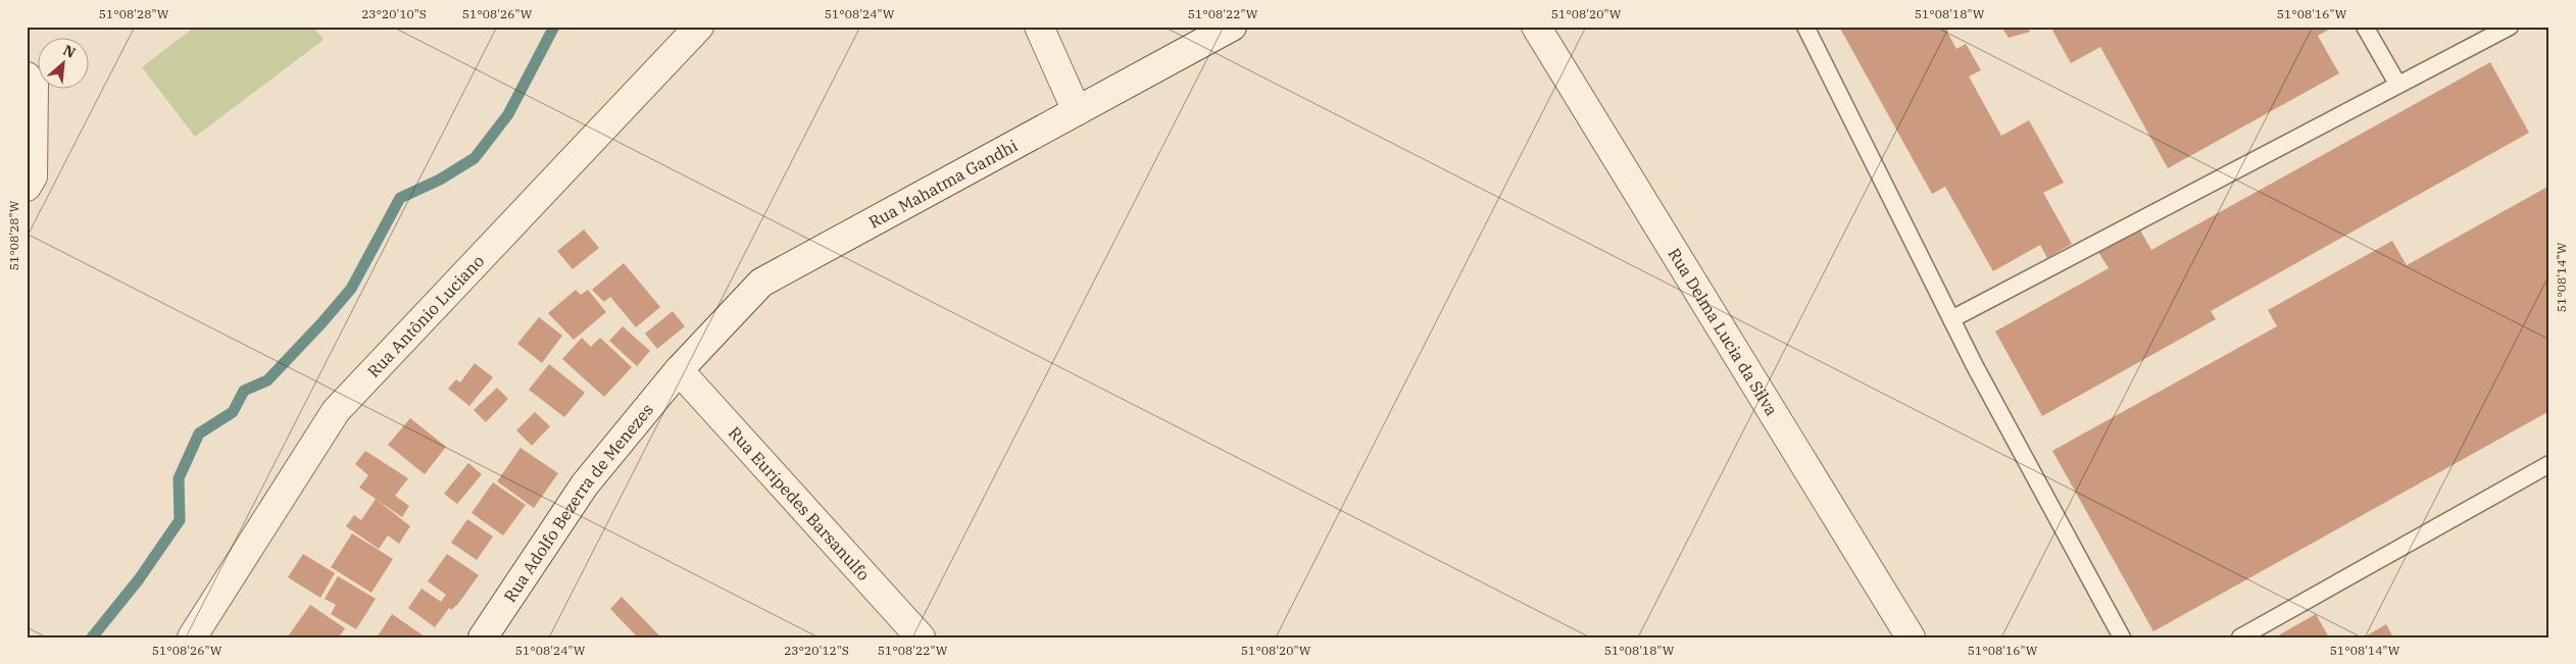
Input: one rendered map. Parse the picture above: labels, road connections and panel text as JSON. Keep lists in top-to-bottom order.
{
  "streets": {
    "street": [
      "Rua Mahatma Gandhi",
      "Rua Antônio Luciano",
      "Rua Delma Lucia da Silva",
      "Rua Adolfo Bezerra de Menezes",
      "Rua Eurípedes Barsanulfo"
    ]
  },
  "crossings": [
    ["Rua Mahatma Gandhi", "Rua Adolfo Bezerra de Menezes"],
    ["Rua Mahatma Gandhi", "Rua Eurípedes Barsanulfo"],
    ["Rua Adolfo Bezerra de Menezes", "Rua Eurípedes Barsanulfo"]
  ],
  "north": "top right",
  "coordinates": [
    "51°08'28\"W",
    "23°20'10\"S",
    "51°08'26\"W",
    "51°08'24\"W",
    "51°08'22\"W",
    "51°08'20\"W",
    "51°08'18\"W",
    "51°08'16\"W",
    "51°08'14\"W",
    "23°20'12\"S"
  ]
}
